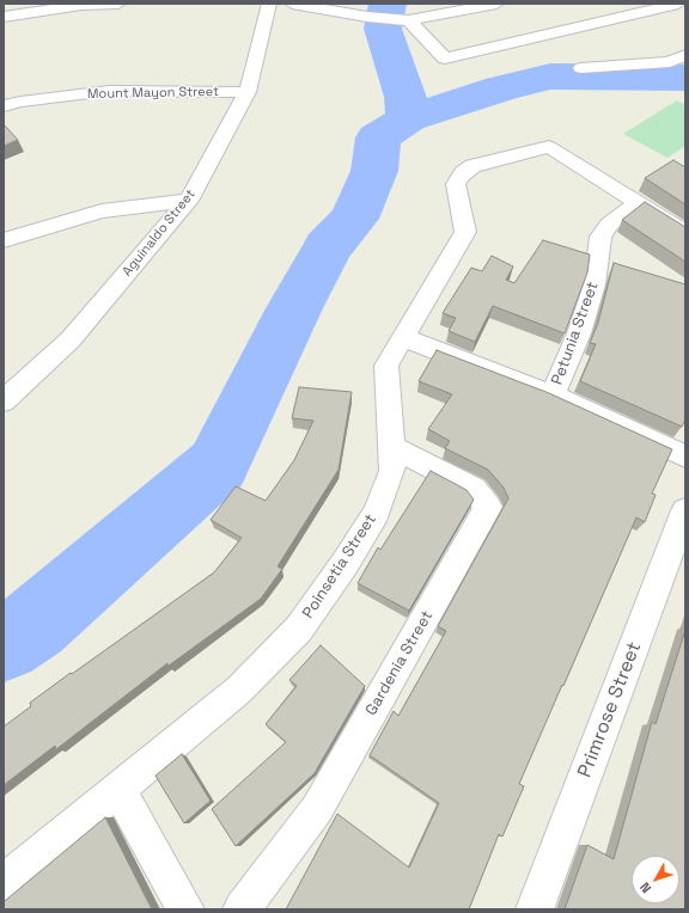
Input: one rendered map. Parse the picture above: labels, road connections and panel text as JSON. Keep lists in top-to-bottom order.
{
  "streets": {
    "street": [
      "Mount Mayon Street",
      "Aguinaldo Street",
      "Petunia Street",
      "Poinsetia Street",
      "Gardenia Street",
      "Primrose Street"
    ]
  },
  "crossings": [
    ["Mount Mayon Street", "Aguinaldo Street"],
    ["Petunia Street", "Poinsetia Street"],
    ["Poinsetia Street", "Gardenia Street"]
  ],
  "north": "bottom left"
}
